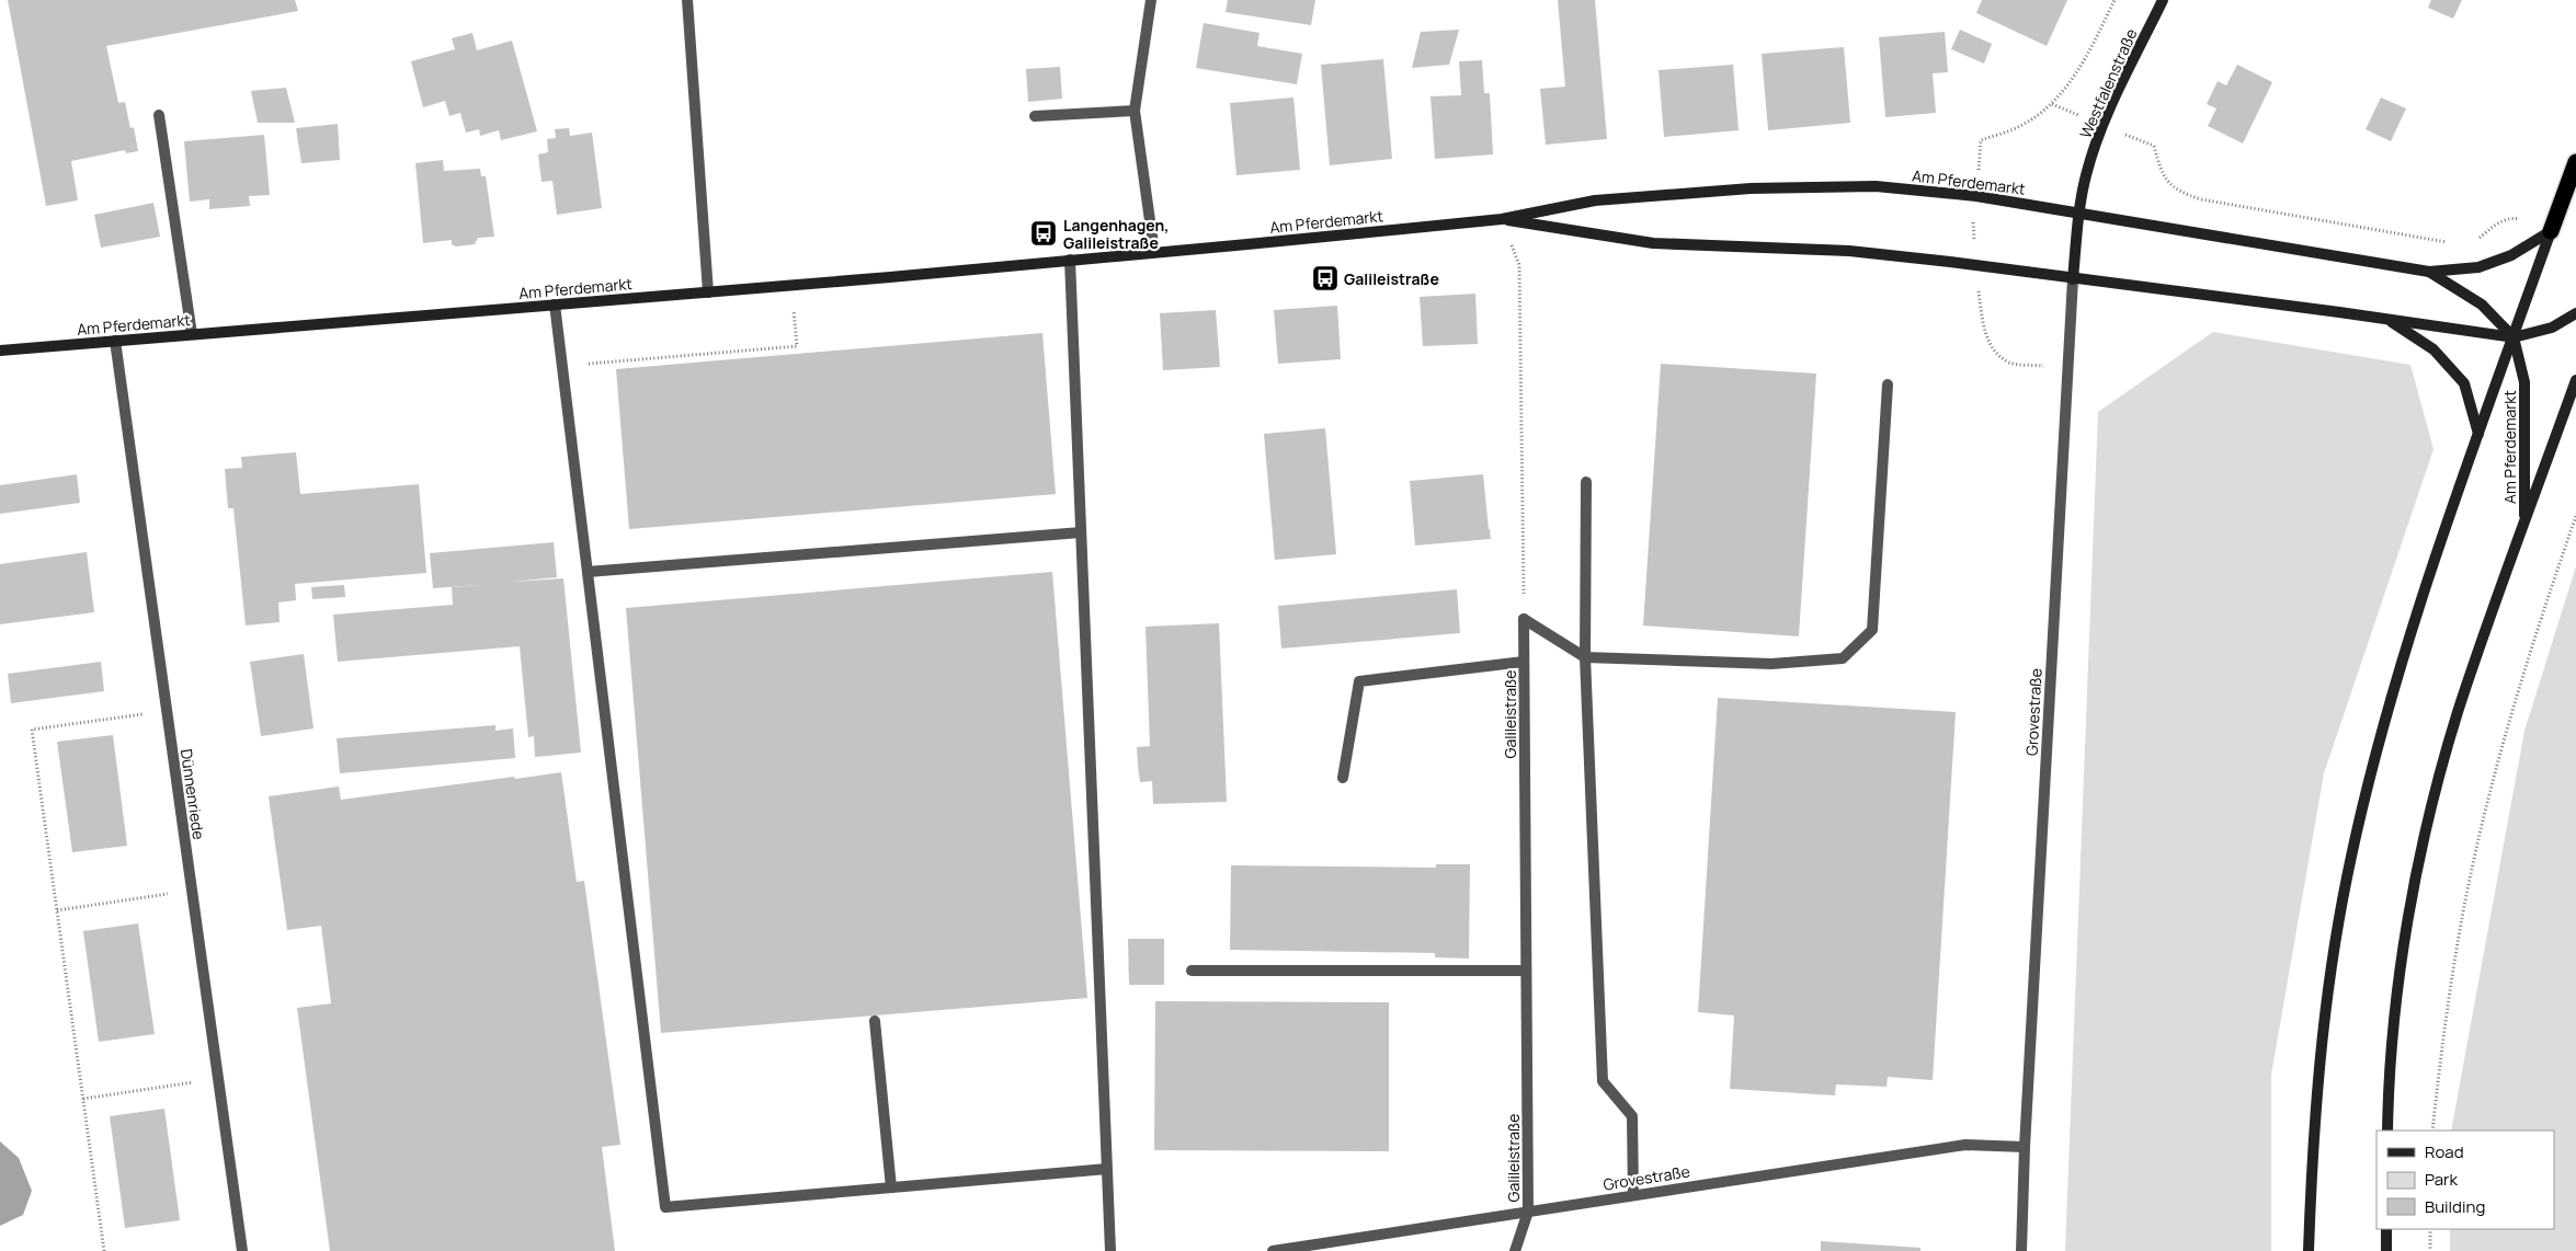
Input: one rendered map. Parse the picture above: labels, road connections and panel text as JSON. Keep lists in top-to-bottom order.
{
  "streets": {
    "street": [
      "Westfalenstraße",
      "Am Pferdemarkt",
      "Grovestraße",
      "Galileistraße",
      "Dünnenriede"
    ]
  },
  "crossings": [
    ["Westfalenstraße", "Am Pferdemarkt"],
    ["Westfalenstraße", "Grovestraße"],
    ["Am Pferdemarkt", "Grovestraße"],
    ["Am Pferdemarkt", "Dünnenriede"],
    ["Grovestraße", "Galileistraße"]
  ],
  "places": {
    "bus stop": ["Langenhagen, Galileistraße", "Galileistraße"]
  },
  "legend": ["Road", "Park", "Building"]
}
